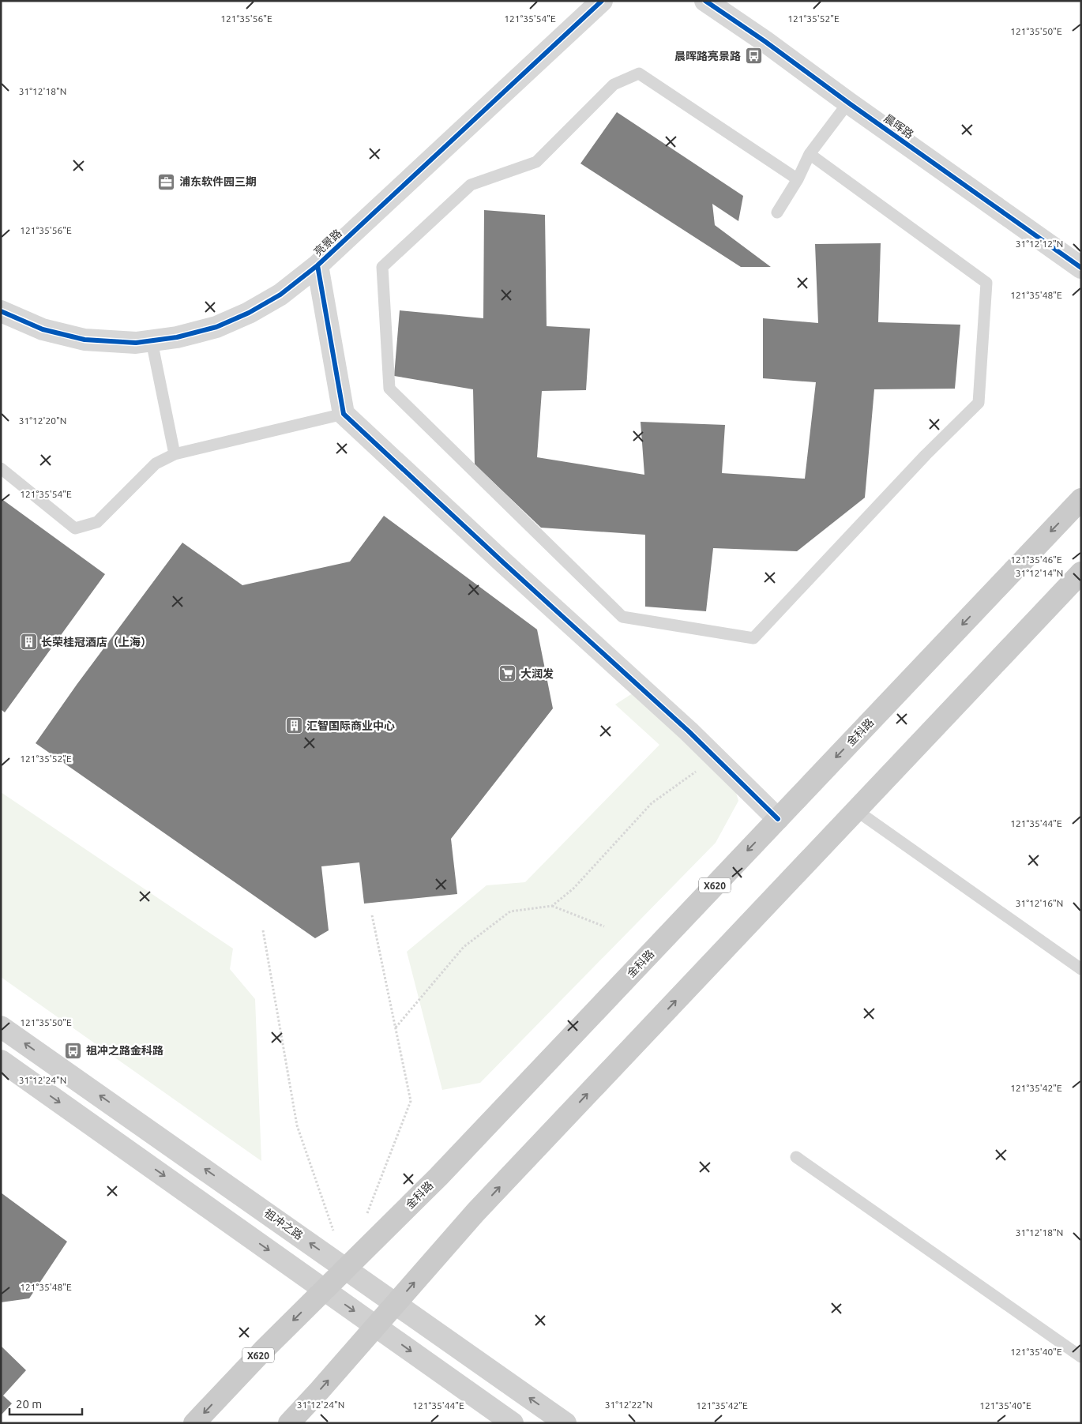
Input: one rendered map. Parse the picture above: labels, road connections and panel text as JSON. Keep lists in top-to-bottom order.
{
  "streets": {
    "main road": ["金科路", "X620", "祖冲之路"],
    "street": ["晨晖路", "亮景路"]
  },
  "crossings": [
    ["金科路", "祖冲之路"]
  ],
  "places": {
    "bus stop": ["晨晖路亮景路", "祖冲之路金科路"],
    "office": ["浦东软件园三期"],
    "building": ["长荣桂冠酒店（上海）", "汇智国际商业中心"],
    "supermarket": ["大润发"]
  },
  "scale_bar": "20 m",
  "coordinates": [
    "121°35'56\"E",
    "121°35'54\"E",
    "121°35'52\"E",
    "121°35'50\"E",
    "31°12'18\"N",
    "31°12'12\"N",
    "121°35'48\"E",
    "31°12'20\"N",
    "121°35'46\"E",
    "31°12'14\"N",
    "121°35'44\"E",
    "31°12'16\"N",
    "31°12'24\"N",
    "121°35'42\"E",
    "121°35'40\"E",
    "31°12'22\"N"
  ]
}
